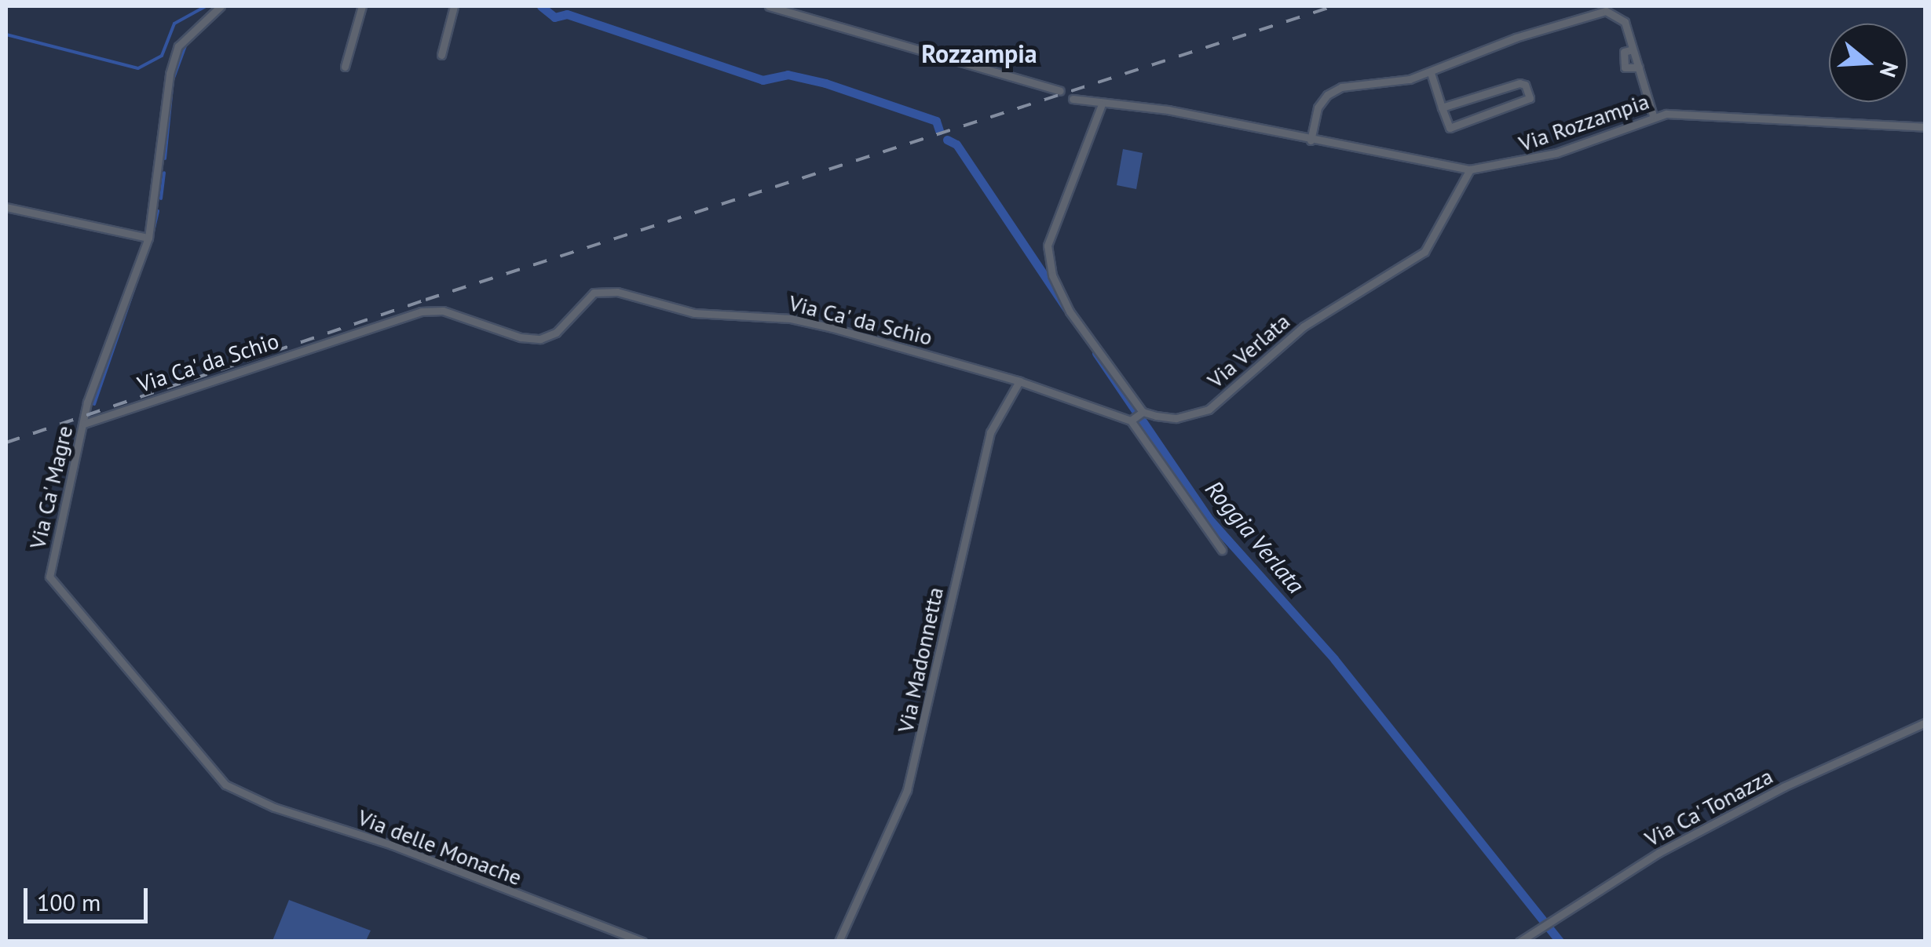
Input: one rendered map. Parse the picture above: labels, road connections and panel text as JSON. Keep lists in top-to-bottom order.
{
  "streets": {
    "street": [
      "Via Rozzampia",
      "Via Ca' da Schio",
      "Via Verlata",
      "Via Ca' Magre",
      "Via Madonnetta",
      "Via Ca' Tonazza",
      "Via delle Monache"
    ]
  },
  "crossings": [
    ["Via Rozzampia", "Via Verlata"],
    ["Via Ca' da Schio", "Via Verlata"],
    ["Via Ca' da Schio", "Via Ca' Magre"],
    ["Via Ca' da Schio", "Via Madonnetta"],
    ["Via Ca' Magre", "Via delle Monache"]
  ],
  "districts": ["Rozzampia"],
  "water": ["Roggia Verlata"],
  "scale_bar": "100 m",
  "north": "right"
}
